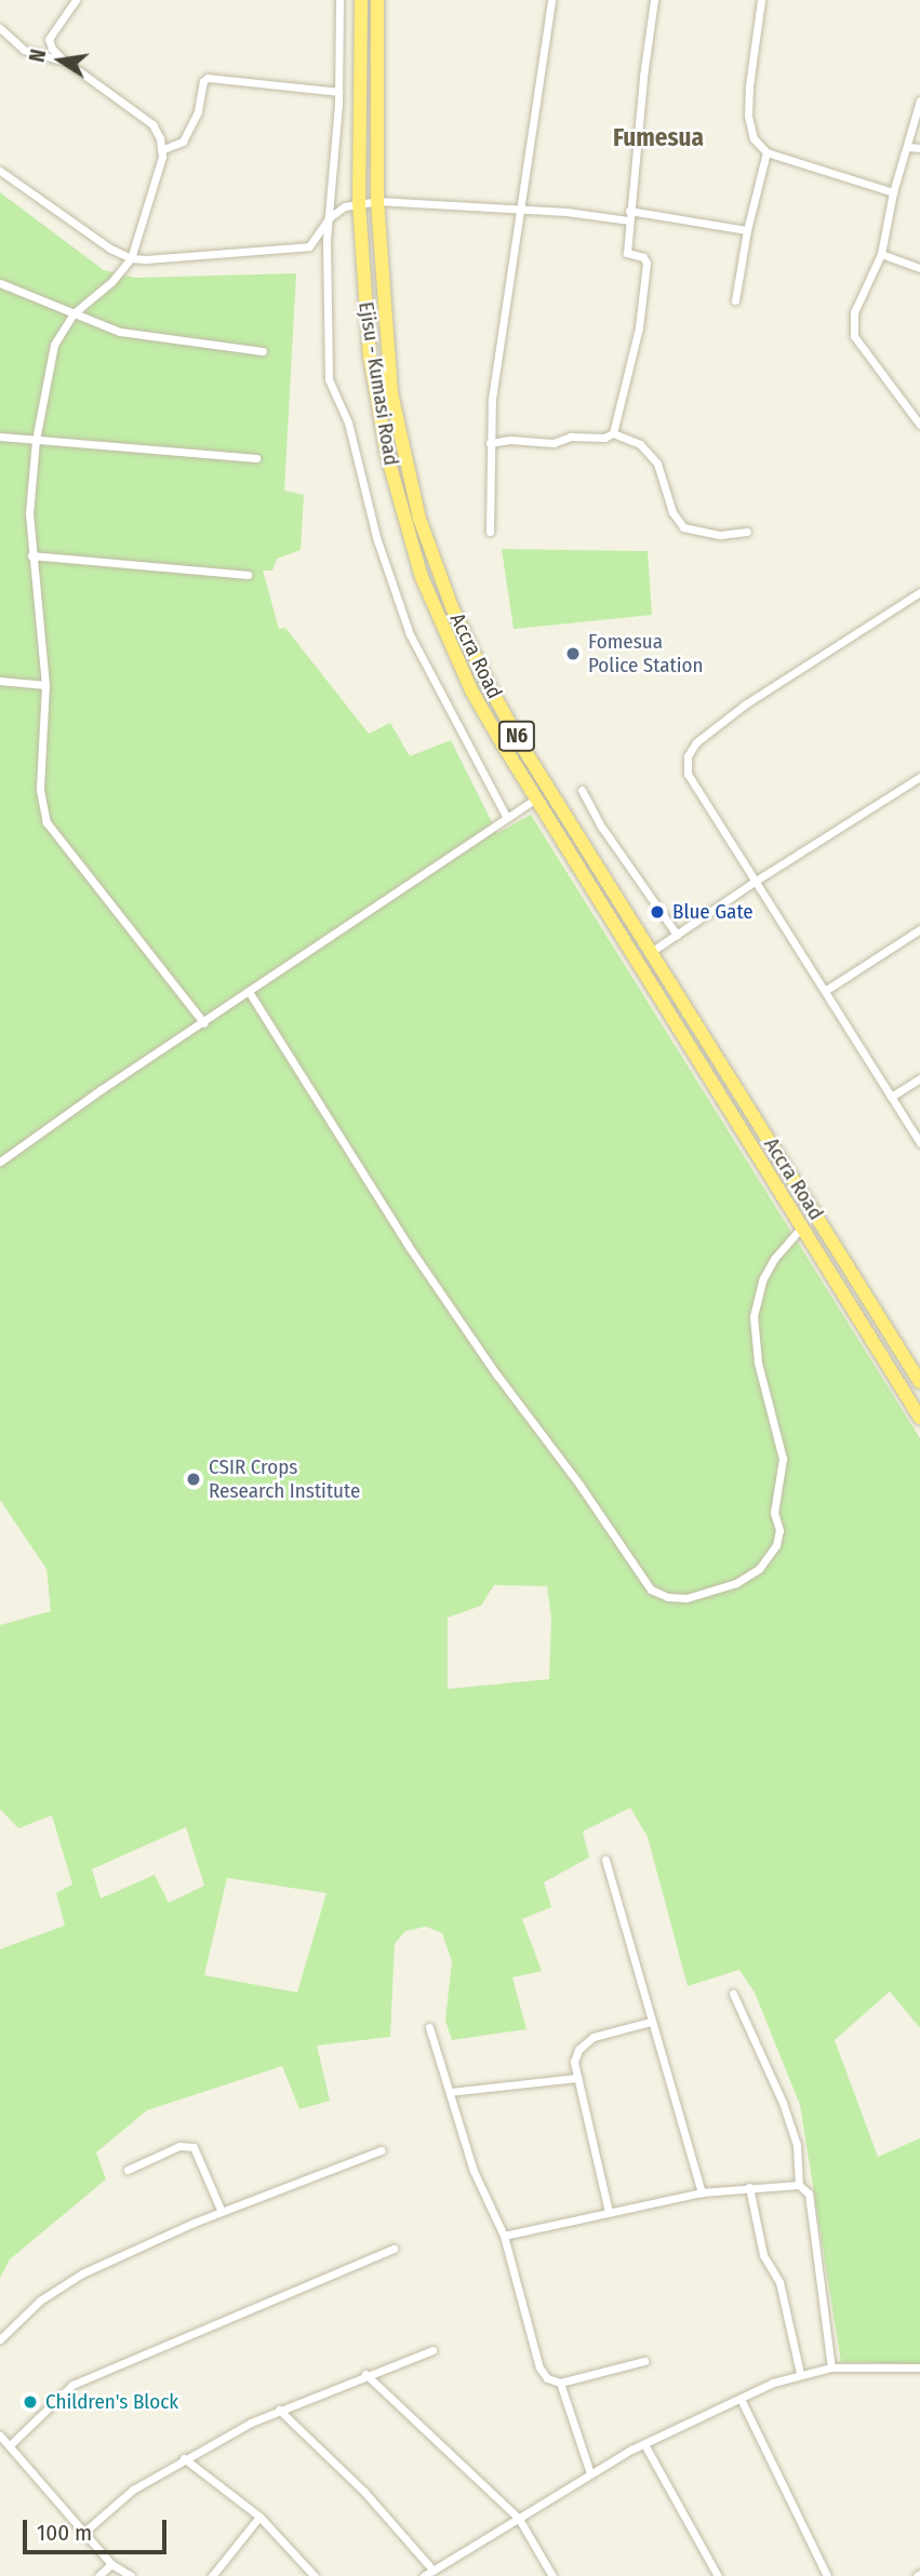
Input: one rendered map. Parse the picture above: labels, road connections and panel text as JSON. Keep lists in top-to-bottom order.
{
  "streets": {
    "highway": ["Ejisu - Kumasi Road", "Accra Road", "N6"]
  },
  "crossings": [
    ["Ejisu - Kumasi Road", "Accra Road"]
  ],
  "districts": ["Fumesua"],
  "places": [
    "Fomesua Police Station",
    "Blue Gate",
    "CSIR Crops Research Institute",
    "Children's Block"
  ],
  "scale_bar": "100 m",
  "north": "left"
}
